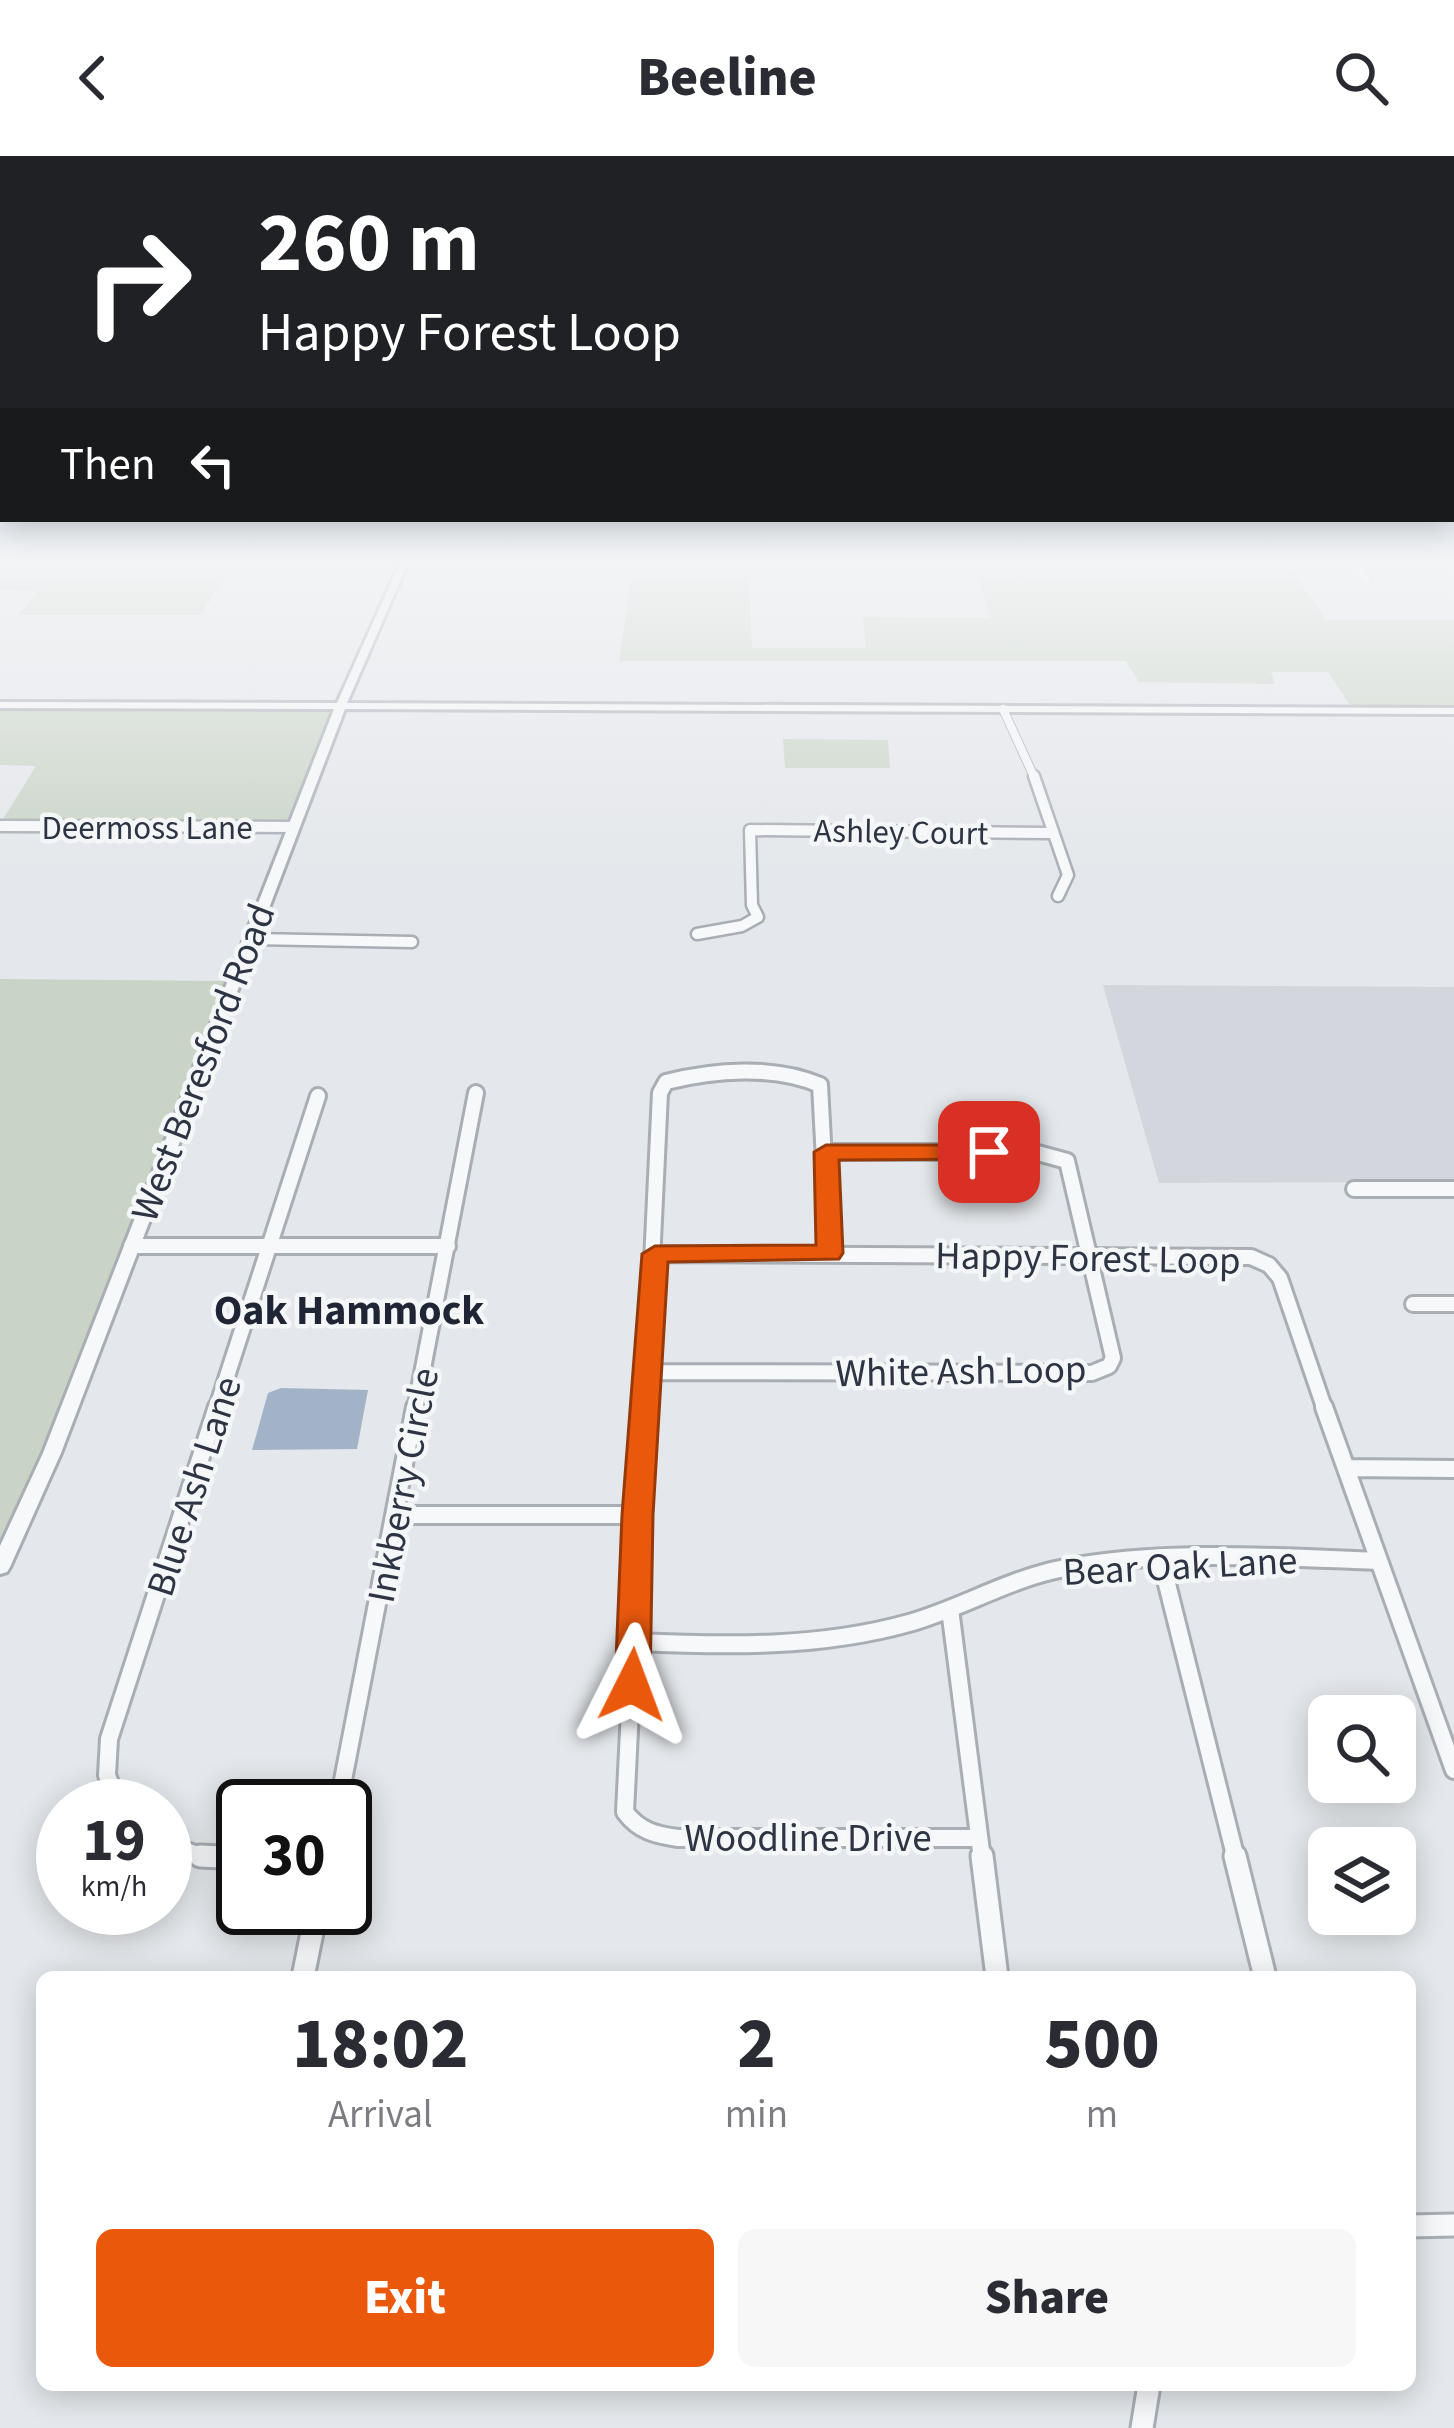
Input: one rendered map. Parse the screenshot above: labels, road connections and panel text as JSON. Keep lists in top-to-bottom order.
{
  "streets": {
    "street": [
      "Deermoss Lane",
      "Ashley Court",
      "West Beresford Road",
      "Happy Forest Loop",
      "White Ash Loop",
      "Inkberry Circle",
      "Blue Ash Lane",
      "Bear Oak Lane",
      "Woodline Drive"
    ]
  },
  "crossings": [
    ["Deermoss Lane", "West Beresford Road"],
    ["Happy Forest Loop", "White Ash Loop"],
    ["Happy Forest Loop", "Bear Oak Lane"],
    ["Happy Forest Loop", "Woodline Drive"],
    ["White Ash Loop", "Woodline Drive"],
    ["Bear Oak Lane", "Woodline Drive"]
  ],
  "districts": ["Oak Hammock"],
  "page": {
    "header": "Beeline",
    "turn": ["260 m", "Happy Forest Loop"],
    "then": "Then",
    "speed": "19 km/h",
    "limit": "30",
    "eta": [
      "18:02",
      "Arrival",
      "2",
      "min",
      "500",
      "m"
    ],
    "buttons": ["Exit", "Share"]
  }
}
